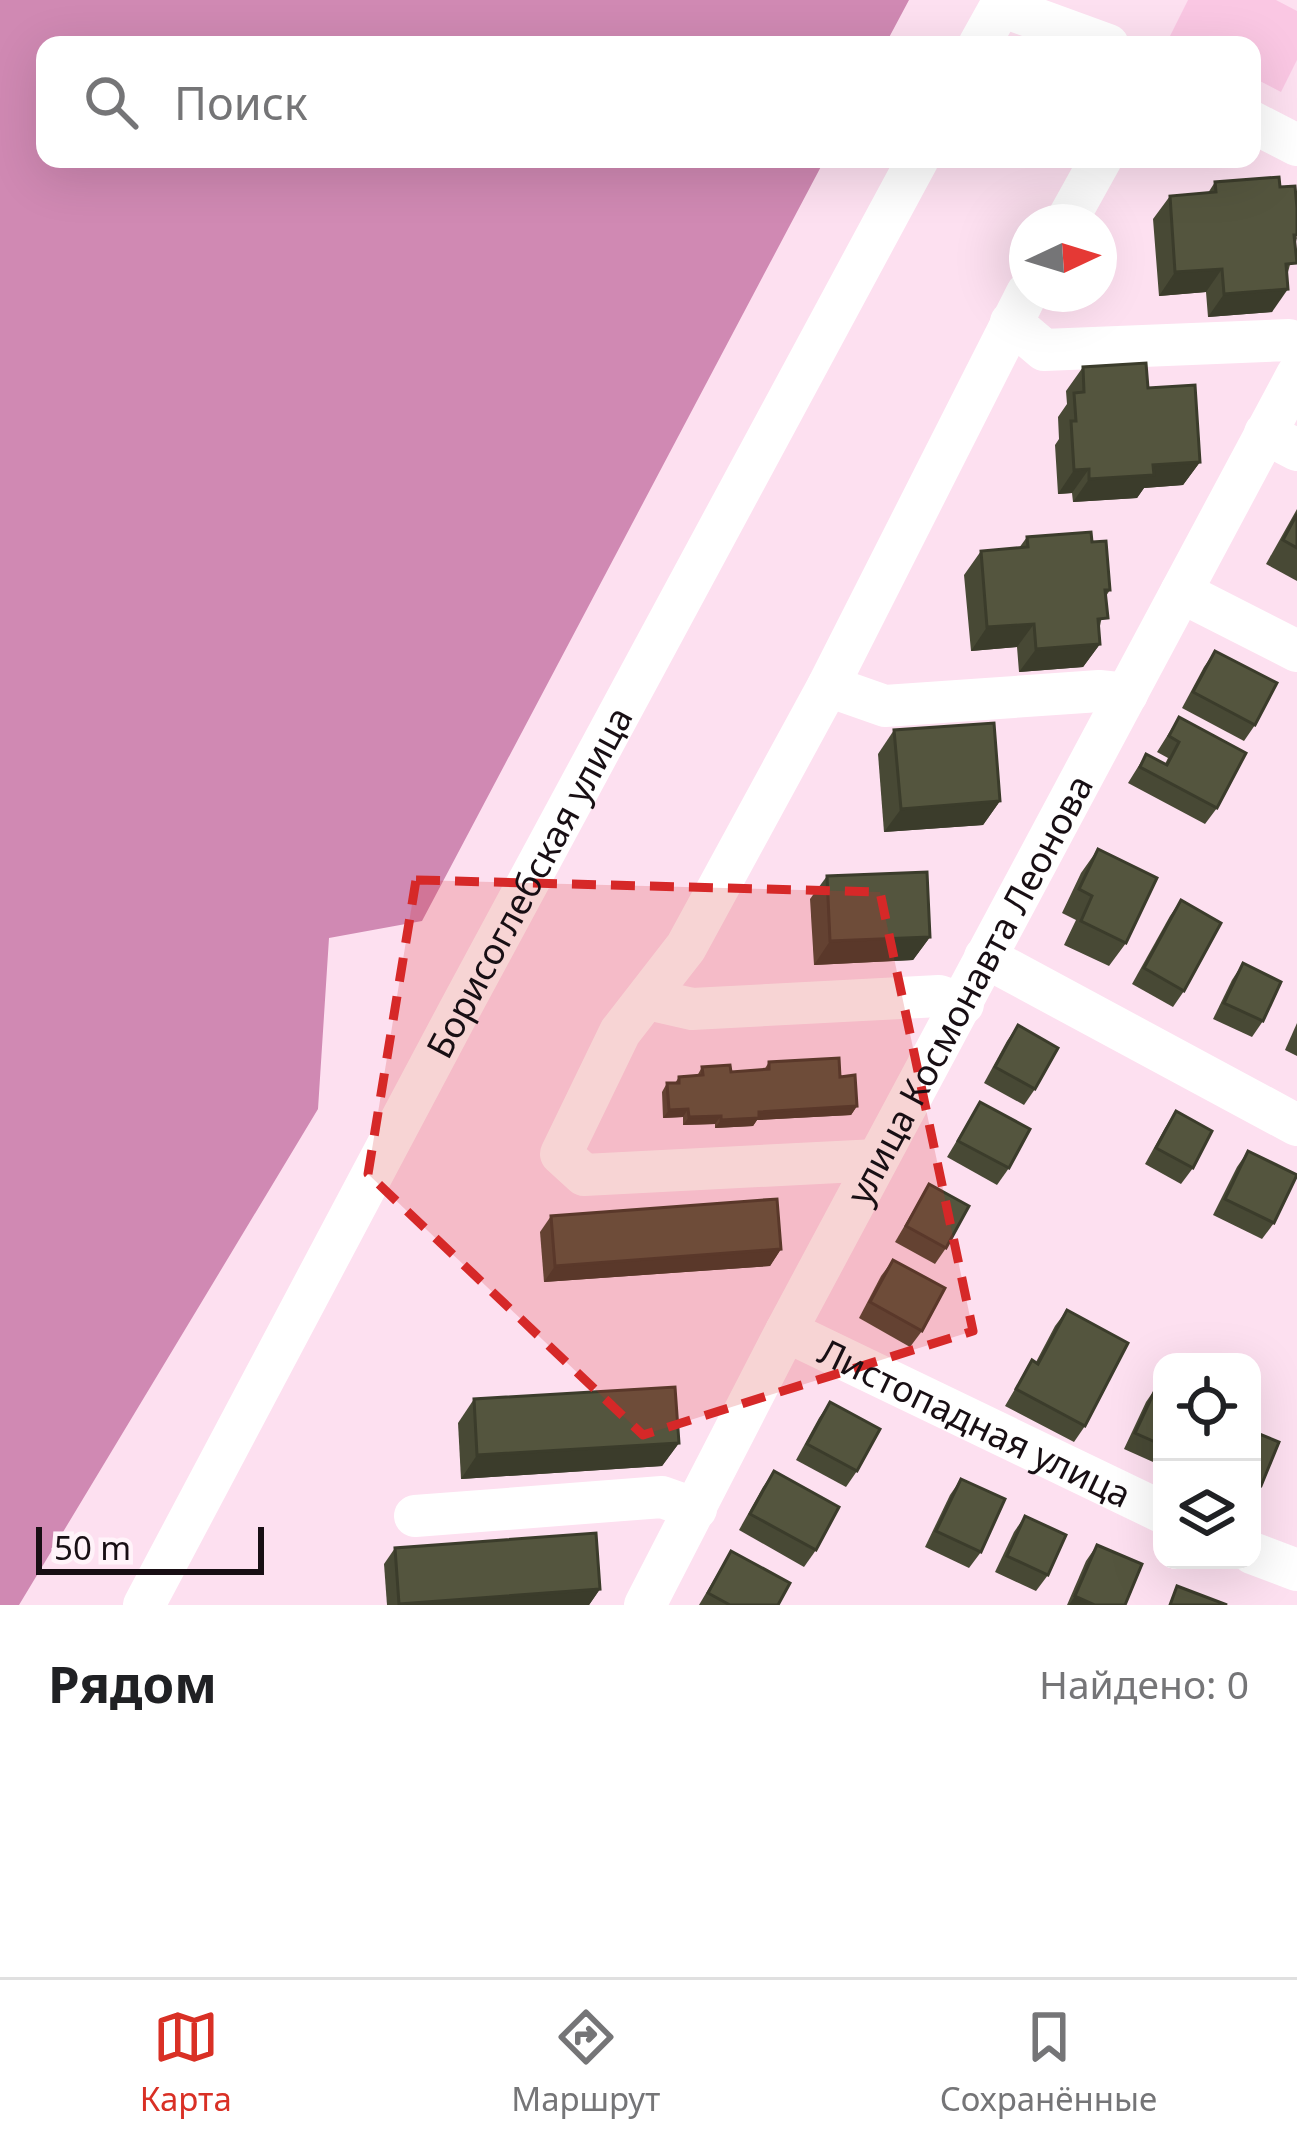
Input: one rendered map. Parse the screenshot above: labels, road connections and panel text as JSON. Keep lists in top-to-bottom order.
{
  "streets": {
    "street": ["Борисоглебская улица", "улица Космонавта Леонова", "Листопадная улица"]
  },
  "crossings": [
    ["улица Космонавта Леонова", "Листопадная улица"]
  ],
  "scale_bar": "50 m",
  "north": "right",
  "page": {
    "search": "Поиск",
    "scale": "50 m",
    "heading": ["Рядом", "Найдено: 0"],
    "nav": ["Карта", "Маршрут", "Сохранённые"]
  }
}
